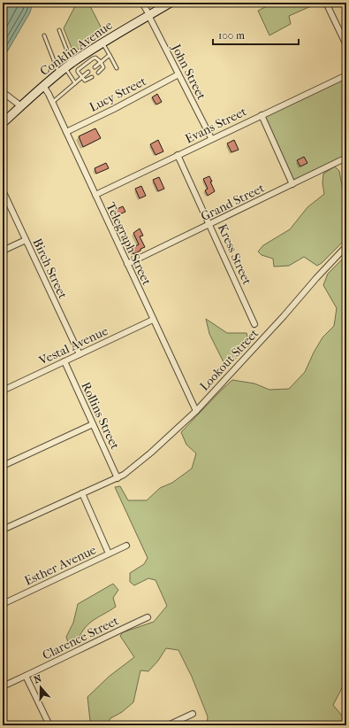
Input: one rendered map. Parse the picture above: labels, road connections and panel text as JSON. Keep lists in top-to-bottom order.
{
  "streets": {
    "main road": ["Conklin Avenue"],
    "street": [
      "John Street",
      "Lucy Street",
      "Evans Street",
      "Grand Street",
      "Telegraph Street",
      "Kress Street",
      "Birch Street",
      "Vestal Avenue",
      "Lookout Street",
      "Rollins Street",
      "Esther Avenue",
      "Clarence Street"
    ]
  },
  "crossings": [
    ["Conklin Avenue", "John Street"],
    ["Conklin Avenue", "Telegraph Street"],
    ["John Street", "Lucy Street"],
    ["John Street", "Evans Street"],
    ["Lucy Street", "Telegraph Street"],
    ["Evans Street", "Telegraph Street"],
    ["Evans Street", "Kress Street"],
    ["Grand Street", "Telegraph Street"],
    ["Grand Street", "Kress Street"],
    ["Telegraph Street", "Vestal Avenue"],
    ["Telegraph Street", "Lookout Street"],
    ["Birch Street", "Vestal Avenue"],
    ["Vestal Avenue", "Rollins Street"],
    ["Lookout Street", "Rollins Street"]
  ],
  "scale_bar": "100 m",
  "north": "top"
}
